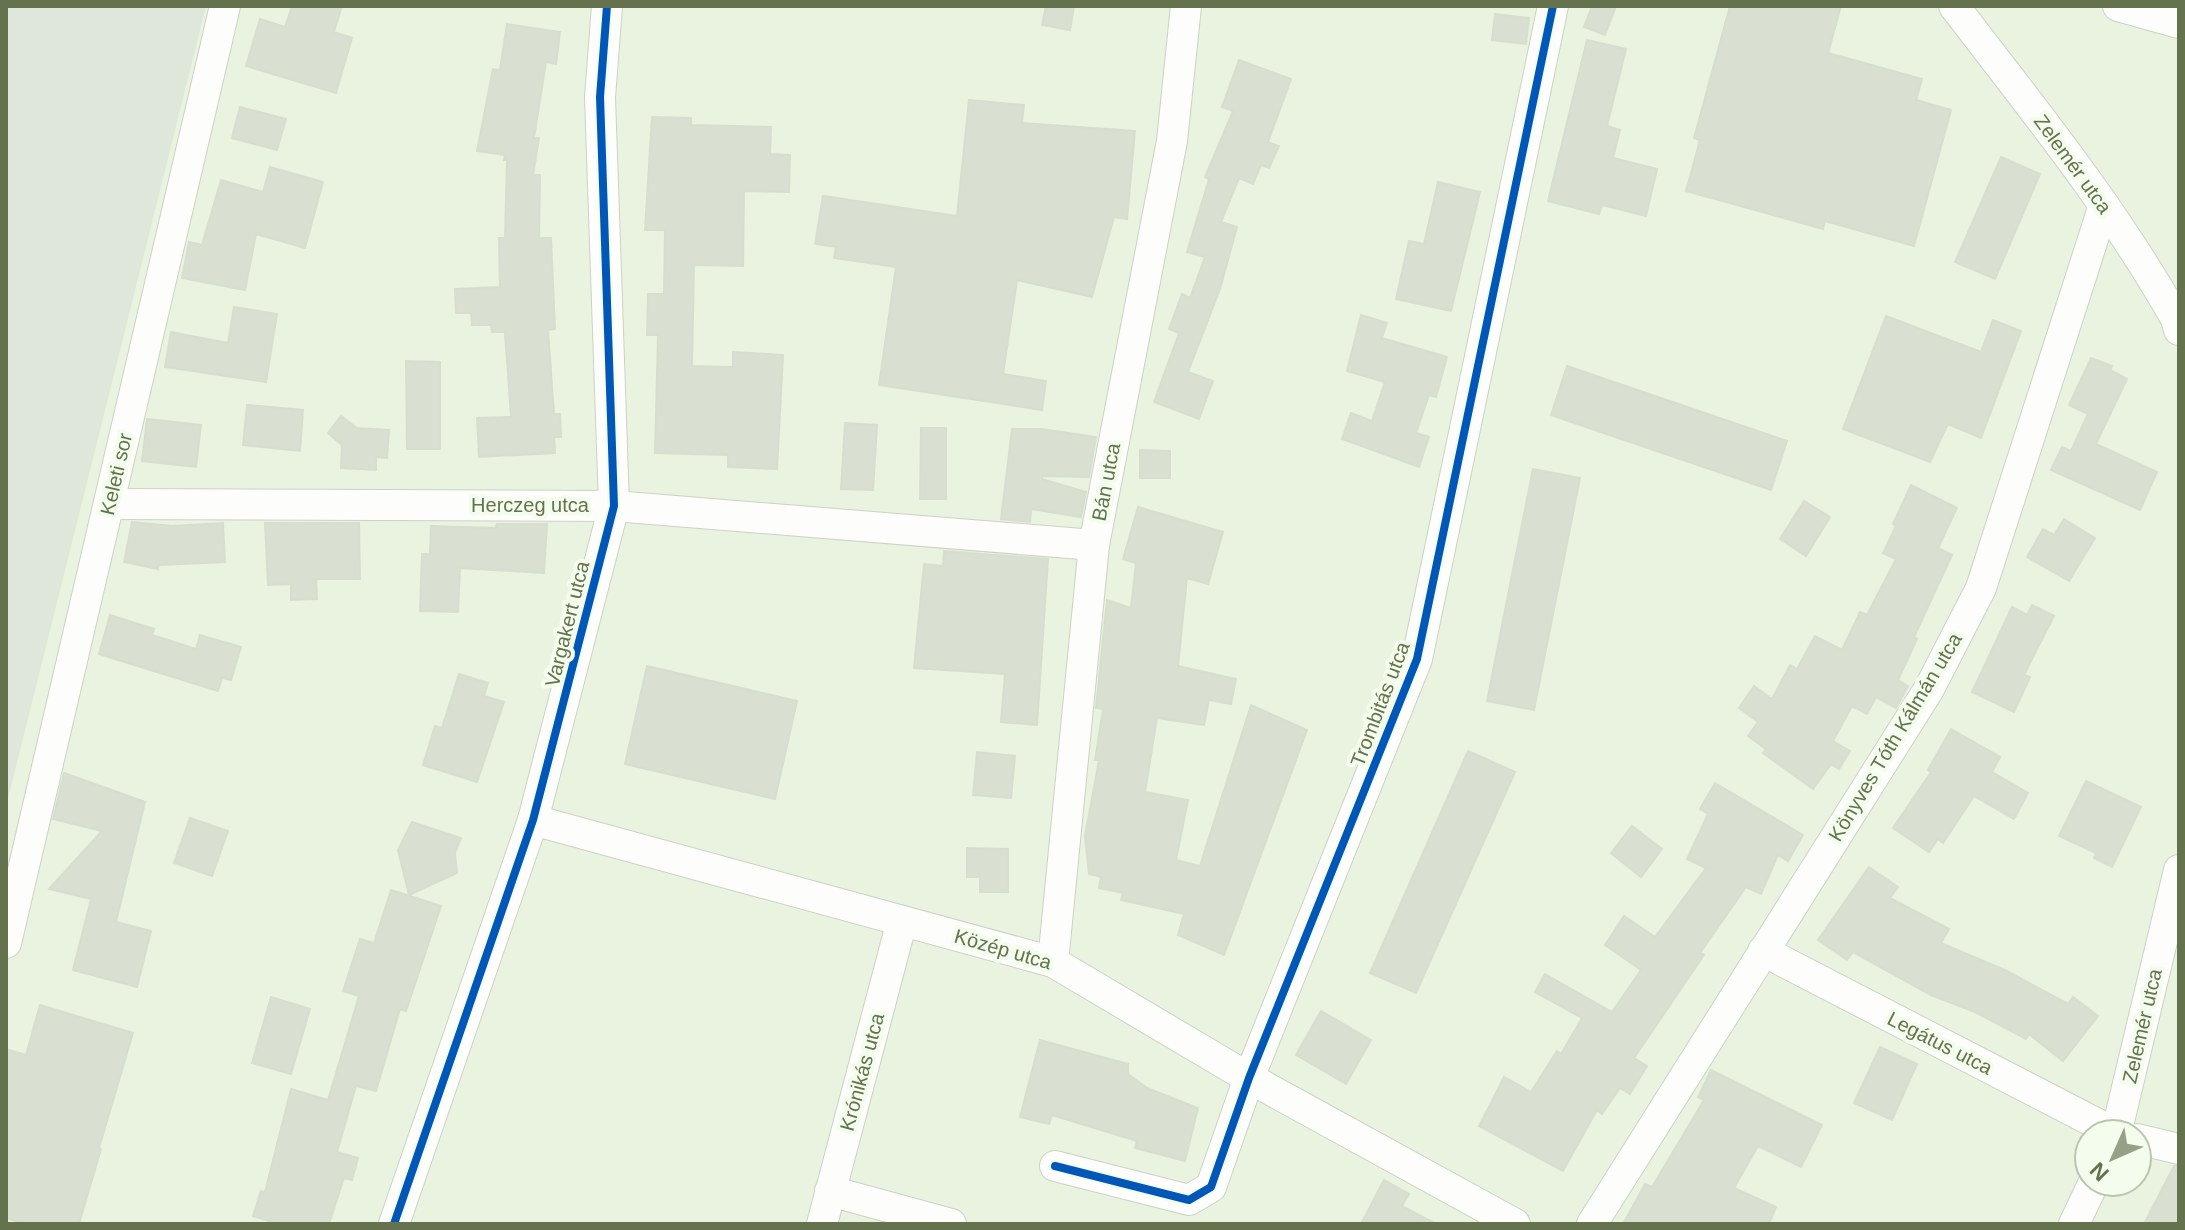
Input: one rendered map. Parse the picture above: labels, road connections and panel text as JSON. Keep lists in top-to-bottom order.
{
  "streets": {
    "street": [
      "Zelemér utca",
      "Keleti sor",
      "Bán utca",
      "Herczeg utca",
      "Vargakert utca",
      "Trombitás utca",
      "Könyves Tóth Kálmán utca",
      "Közép utca",
      "Legátus utca",
      "Krónikás utca"
    ]
  },
  "crossings": [
    ["Zelemér utca", "Könyves Tóth Kálmán utca"],
    ["Keleti sor", "Herczeg utca"],
    ["Bán utca", "Herczeg utca"],
    ["Bán utca", "Közép utca"],
    ["Herczeg utca", "Vargakert utca"],
    ["Vargakert utca", "Közép utca"],
    ["Trombitás utca", "Közép utca"],
    ["Könyves Tóth Kálmán utca", "Legátus utca"],
    ["Közép utca", "Krónikás utca"]
  ],
  "north": "bottom left"
}
